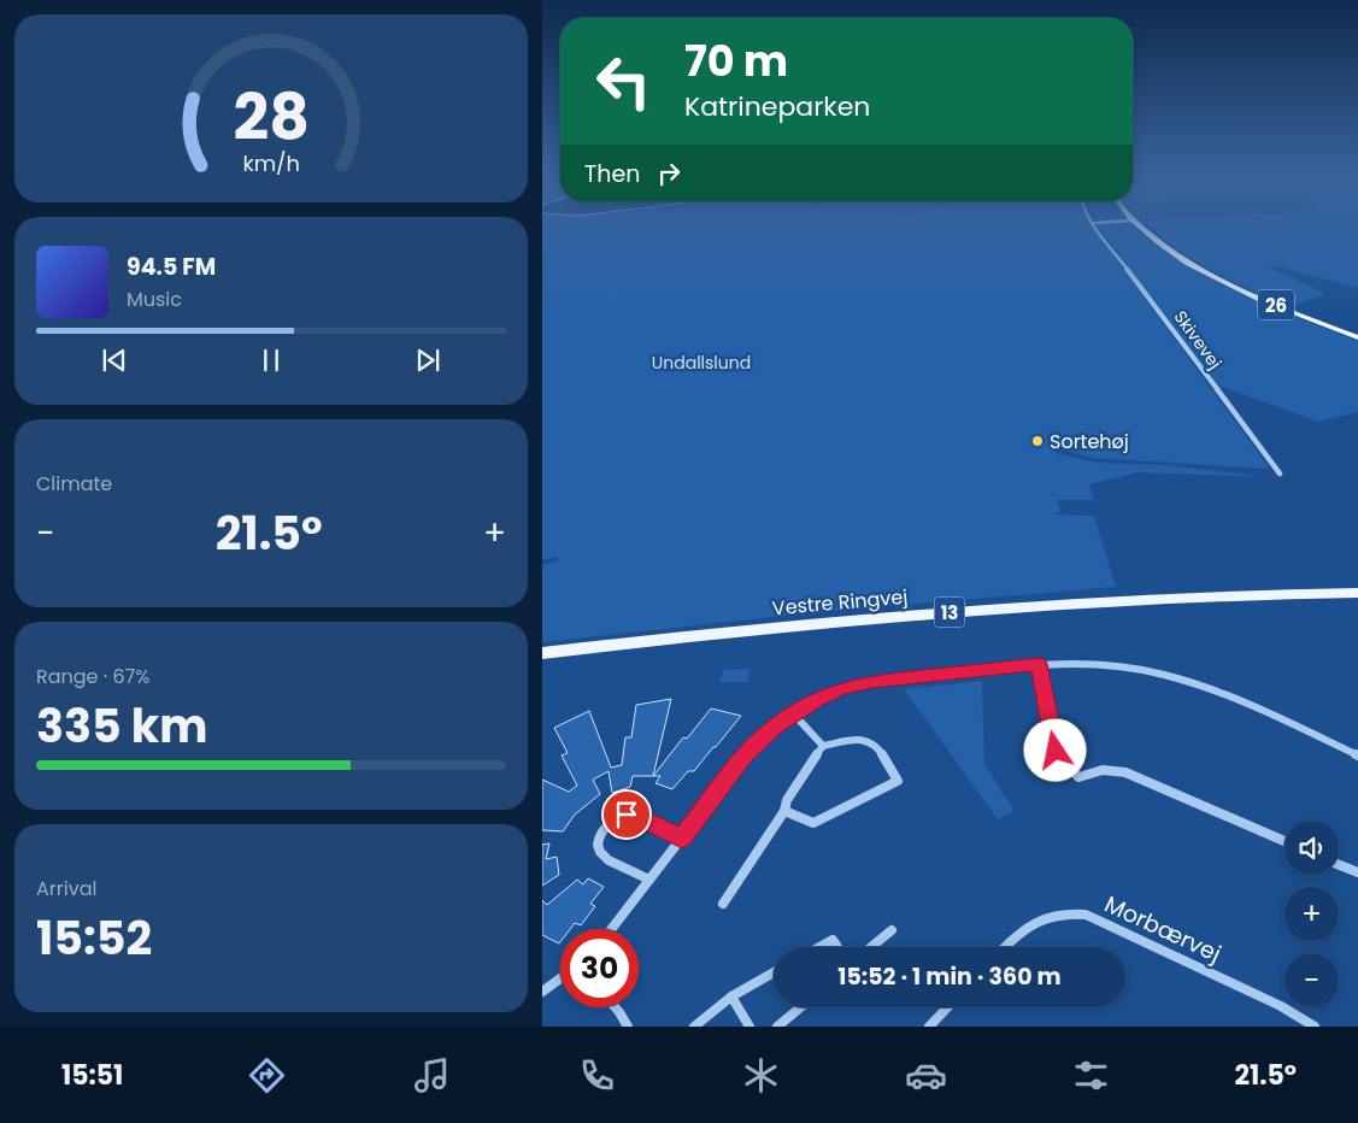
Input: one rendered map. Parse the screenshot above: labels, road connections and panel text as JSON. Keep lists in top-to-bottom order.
{
  "streets": {
    "main road": ["26", "Vestre Ringvej", "13"],
    "street": ["Skivevej", "Morbærvej"]
  },
  "parks": ["Undallslund"],
  "places": ["Sortehøj"],
  "page": {
    "turn": ["70 m", "Katrineparken"],
    "then": "Then",
    "song": ["94.5 FM", "Music"],
    "tile": [
      "Climate",
      ["Range · 67%", "335 km"],
      ["Arrival", "15:52"]
    ],
    "heat": ["−", "21.5°", "+"],
    "map_buttons": ["+", "−"],
    "limit": "30",
    "trip": "15:52 · 1 min · 360 m",
    "tabs": ["15:51", "21.5°"],
    "gauge": ["28", "km/h"]
  }
}
